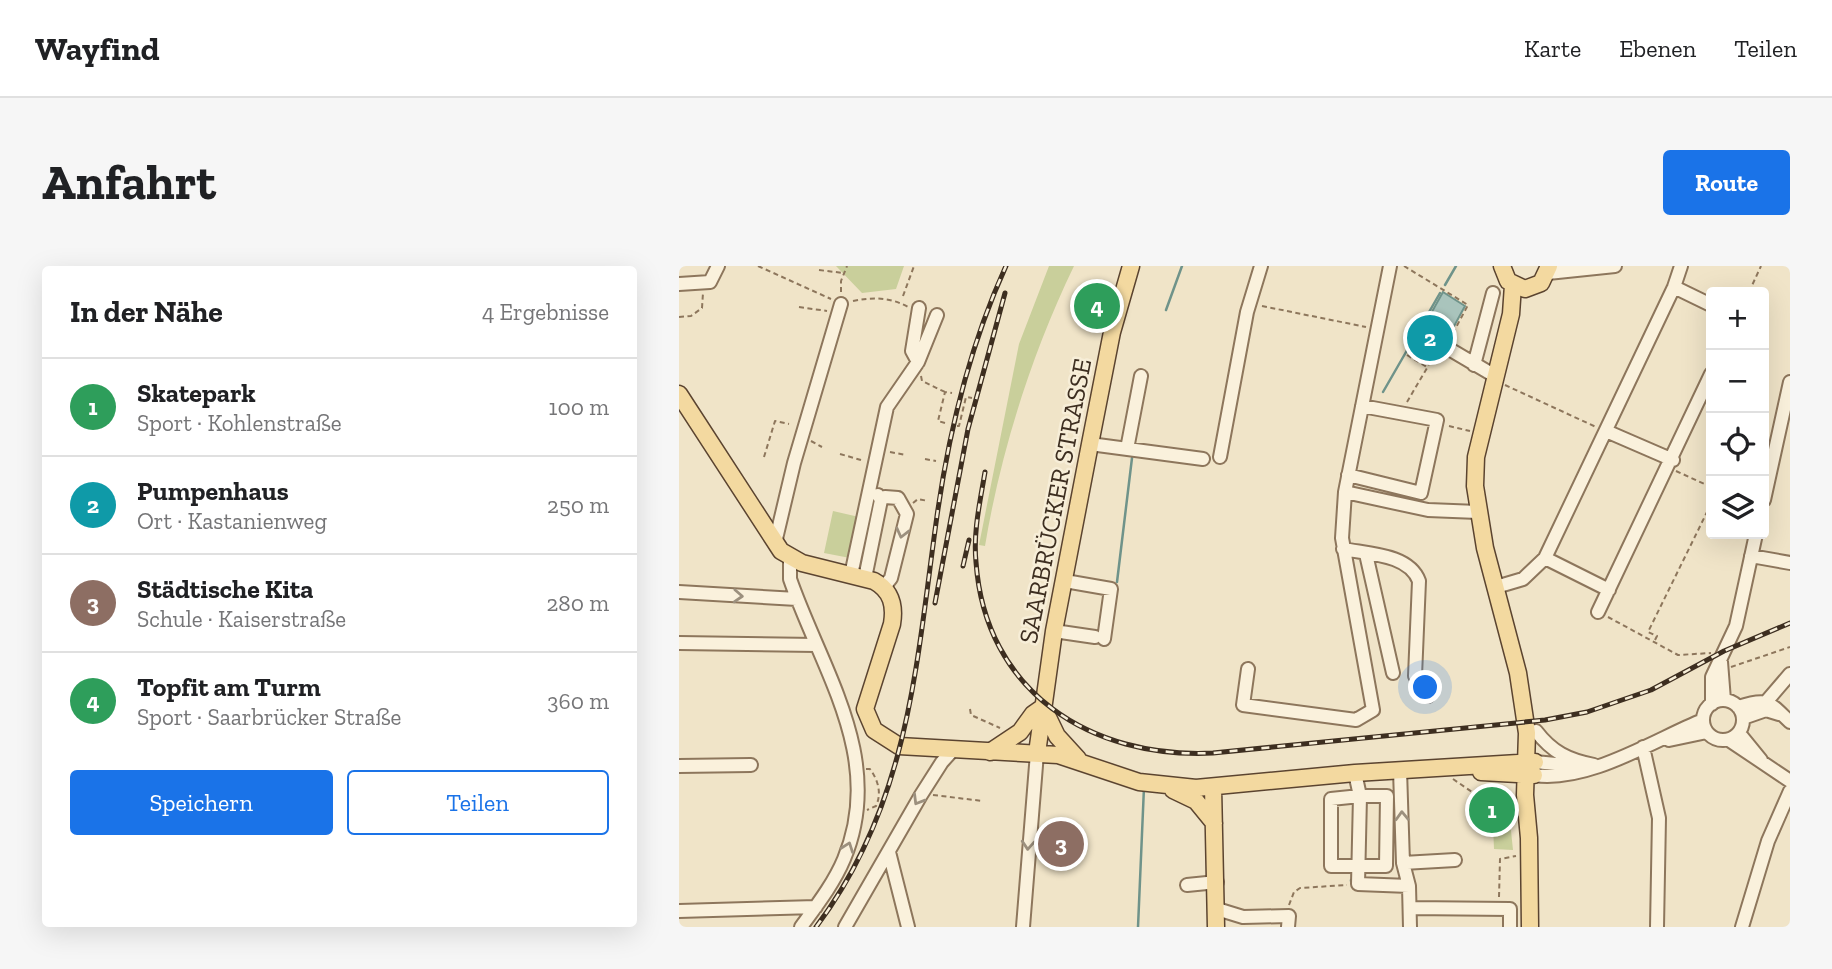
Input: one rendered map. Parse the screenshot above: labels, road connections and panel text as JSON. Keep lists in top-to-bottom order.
{
  "streets": {
    "main road": ["SAARBRÜCKER STRASSE"]
  },
  "page": {
    "header": "Wayfind",
    "nav": ["Karte", "Ebenen", "Teilen"],
    "buttons": [
      "Route",
      ["Speichern", "Teilen"]
    ],
    "title": "Anfahrt",
    "heading": ["In der Nähe", "4 Ergebnisse"],
    "pins": [
      "4",
      "2",
      "1",
      "3"
    ],
    "map_buttons": ["+", "−"],
    "list": [
      {
        "mark": "1",
        "name": "Skatepark",
        "note": "Sport · Kohlenstraße",
        "value": "100 m"
      },
      {
        "mark": "2",
        "name": "Pumpenhaus",
        "note": "Ort · Kastanienweg",
        "value": "250 m"
      },
      {
        "mark": "3",
        "name": "Städtische Kita",
        "note": "Schule · Kaiserstraße",
        "value": "280 m"
      },
      {
        "mark": "4",
        "name": "Topfit am Turm",
        "note": "Sport · Saarbrücker Straße",
        "value": "360 m"
      }
    ]
  }
}
